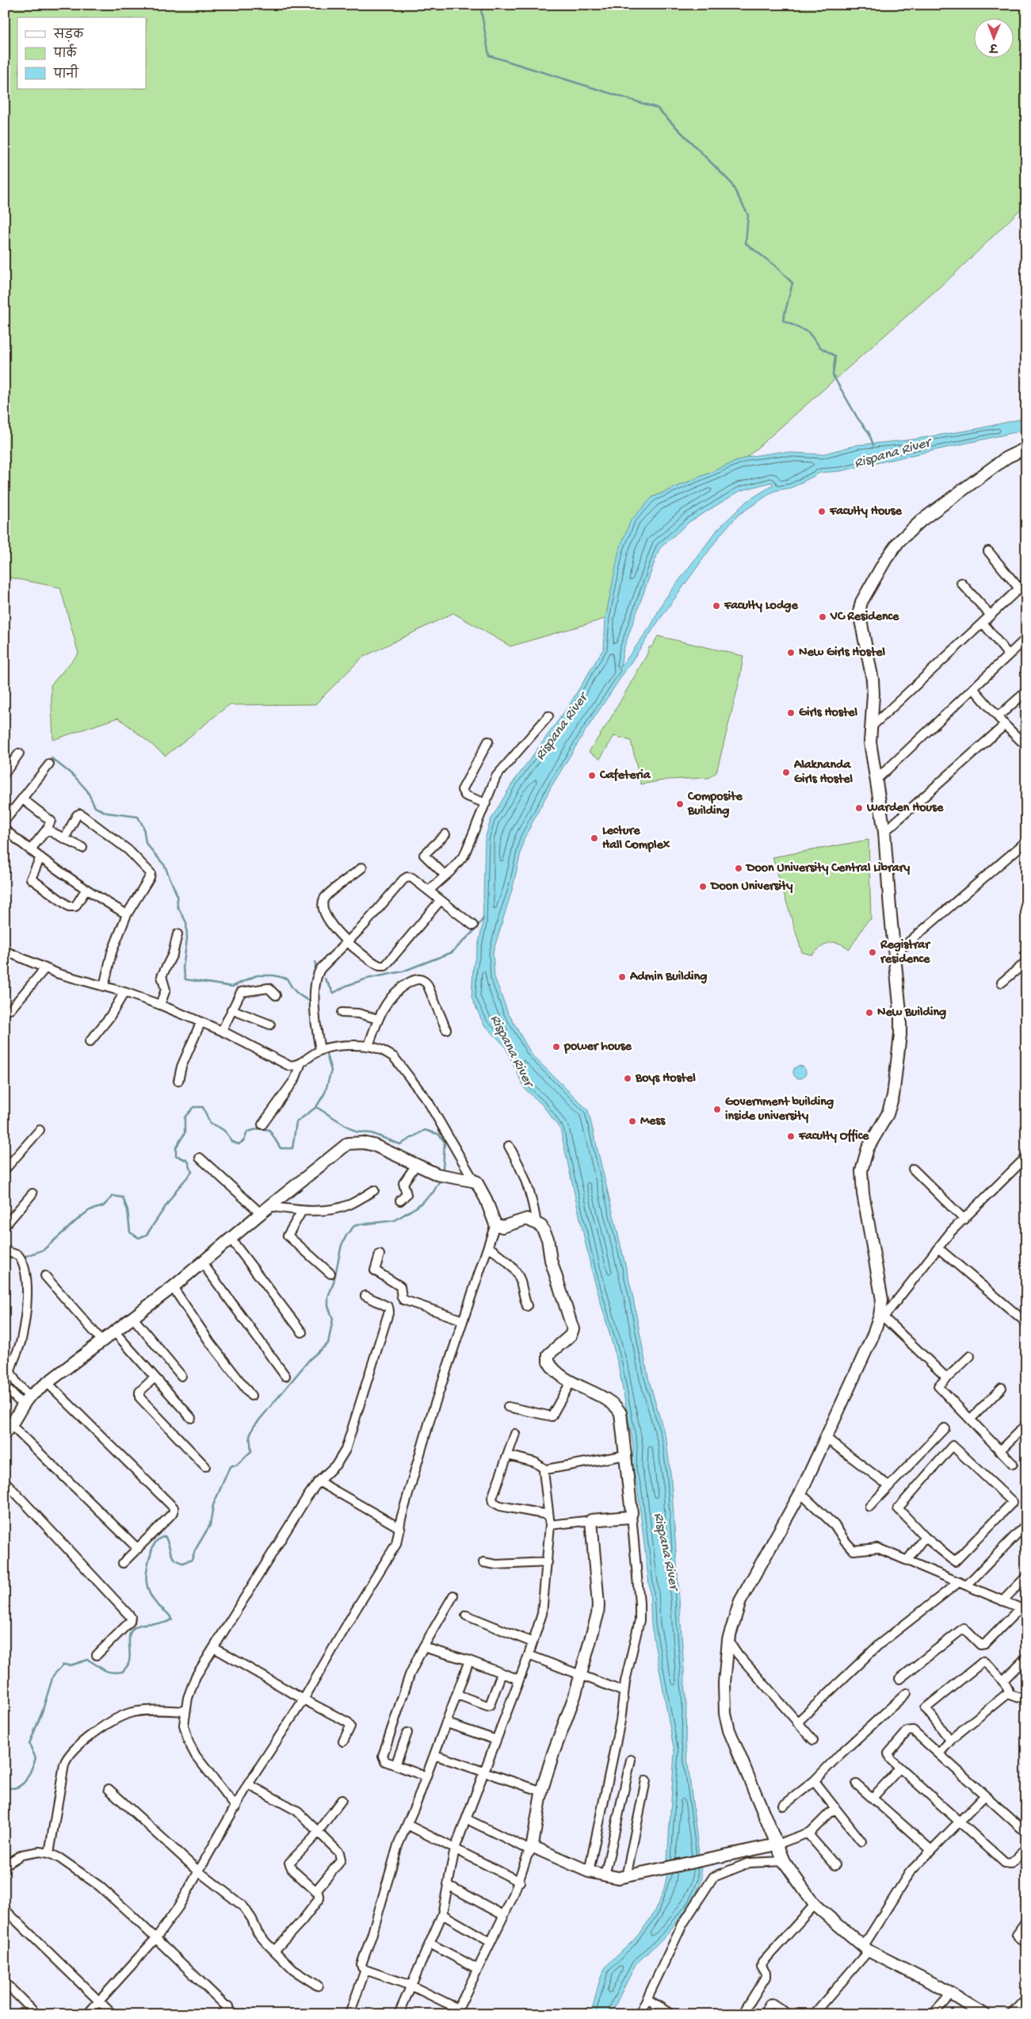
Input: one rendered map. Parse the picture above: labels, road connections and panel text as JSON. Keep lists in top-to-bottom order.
{
  "water": ["Rispana River"],
  "places": [
    "Faculty House",
    "Faculty Lodge",
    "VC Residence",
    "New Girls Hostel",
    "Girls Hostel",
    "Alaknanda Girls Hostel",
    "Cafeteria",
    "Composite Building",
    "Warden House",
    "Lecture Hall Complex",
    "Doon University Central Library",
    "Doon University",
    "Registrar residence",
    "Admin Building",
    "New Building",
    "power house",
    "Boys Hostel",
    "Government building inside university",
    "Mess",
    "Faculty Office"
  ],
  "legend": ["सड़क", "पार्क", "पानी"],
  "north": "bottom"
}
